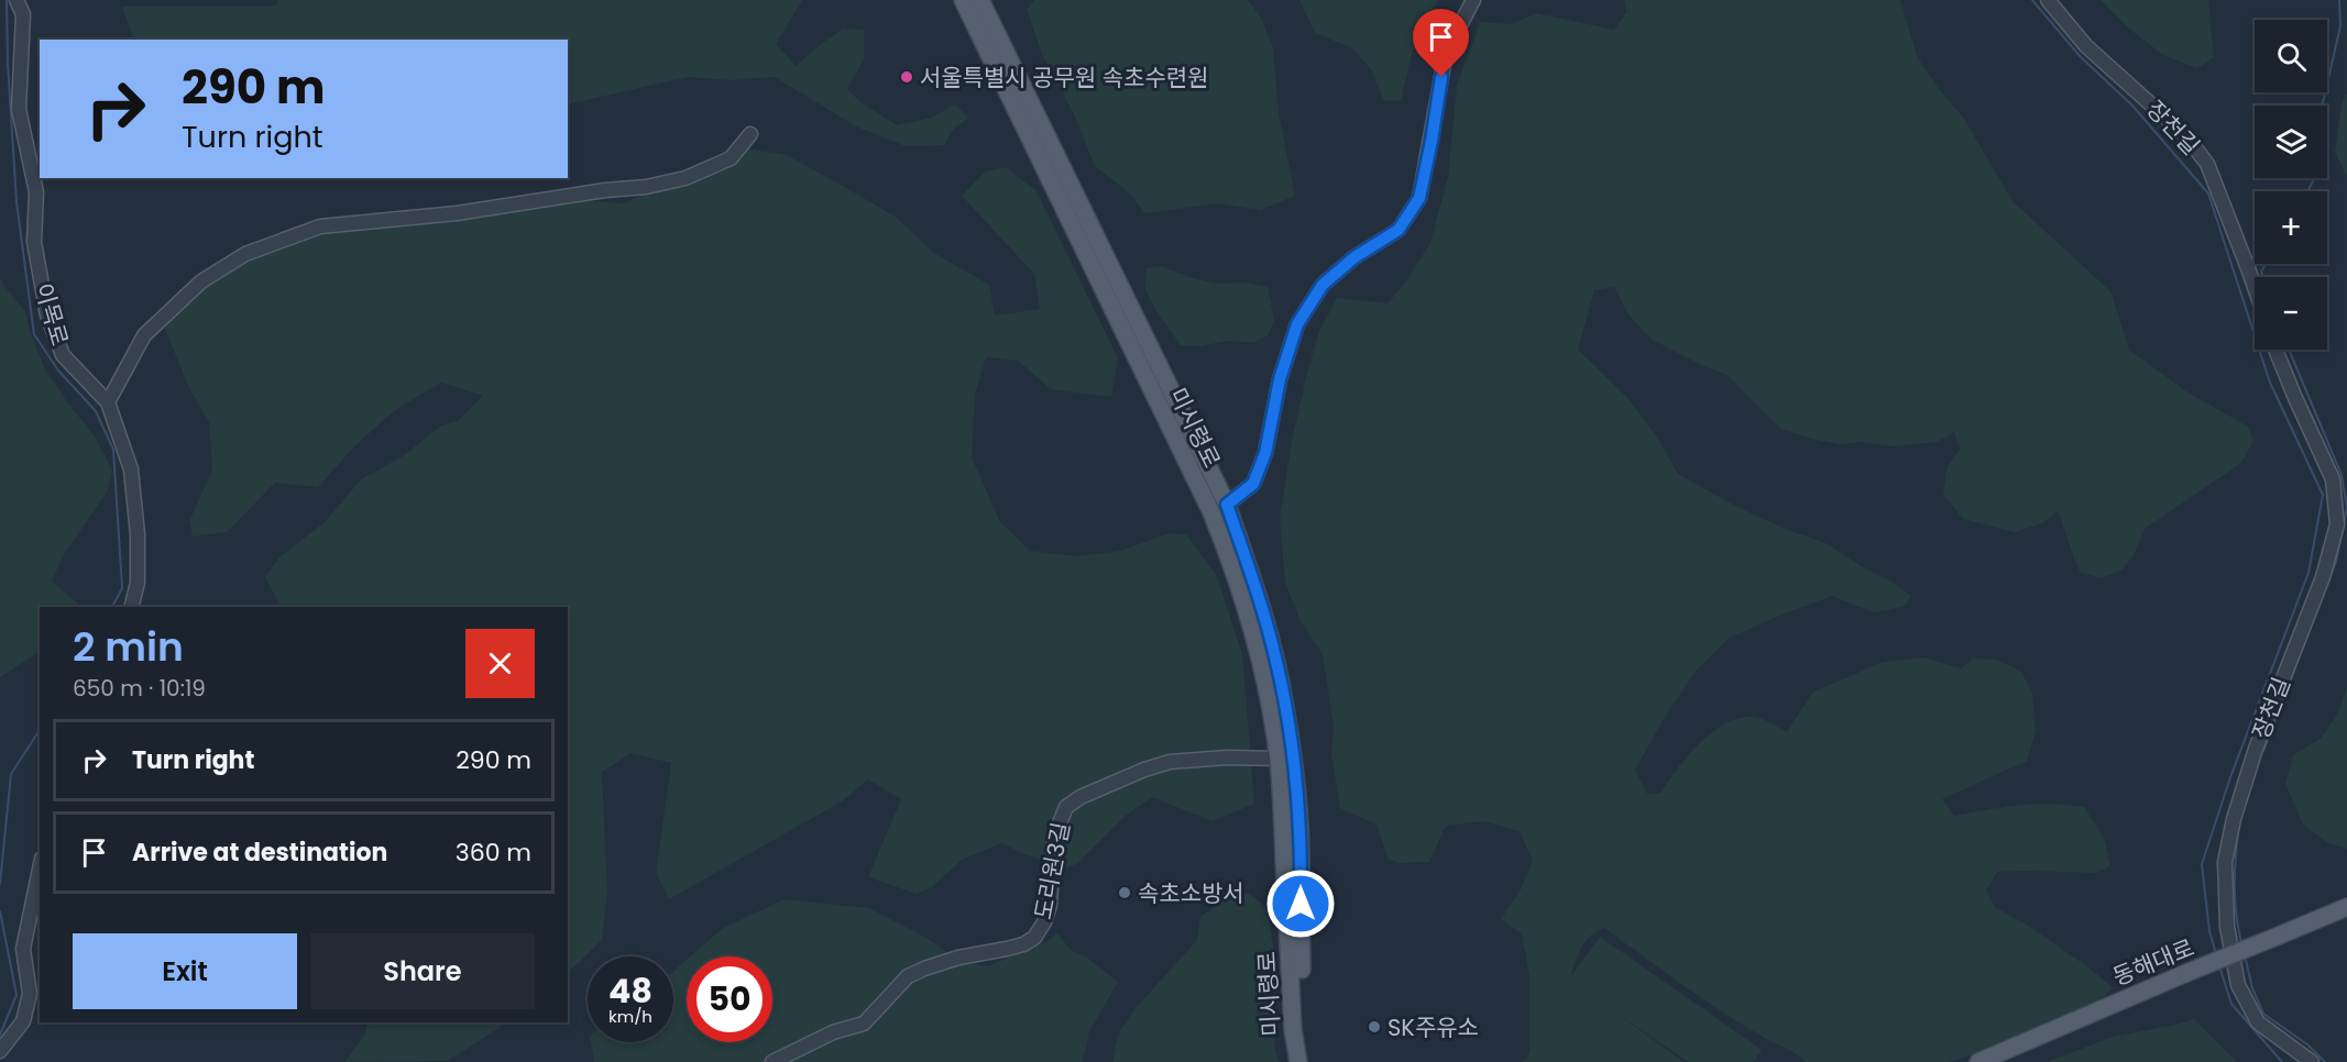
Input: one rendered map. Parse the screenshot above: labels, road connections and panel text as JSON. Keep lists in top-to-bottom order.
{
  "streets": {
    "main road": ["미시령로", "동해대로"],
    "street": ["장천길", "이목로", "도리원3길"]
  },
  "crossings": [
    ["미시령로", "도리원3길"]
  ],
  "places": ["서울특별시 공무원 속초수련원", "속초소방서", "SK주유소"],
  "page": {
    "map_buttons": ["+", "−"],
    "turn": ["290 m", "Turn right"],
    "heading": ["2 min", "650 m · 10:19"],
    "list": [
      {
        "name": "Turn right",
        "value": "290 m"
      },
      {
        "name": "Arrive at destination",
        "value": "360 m"
      }
    ],
    "buttons": ["Exit", "Share"],
    "speed": "48 km/h",
    "limit": "50"
  }
}
